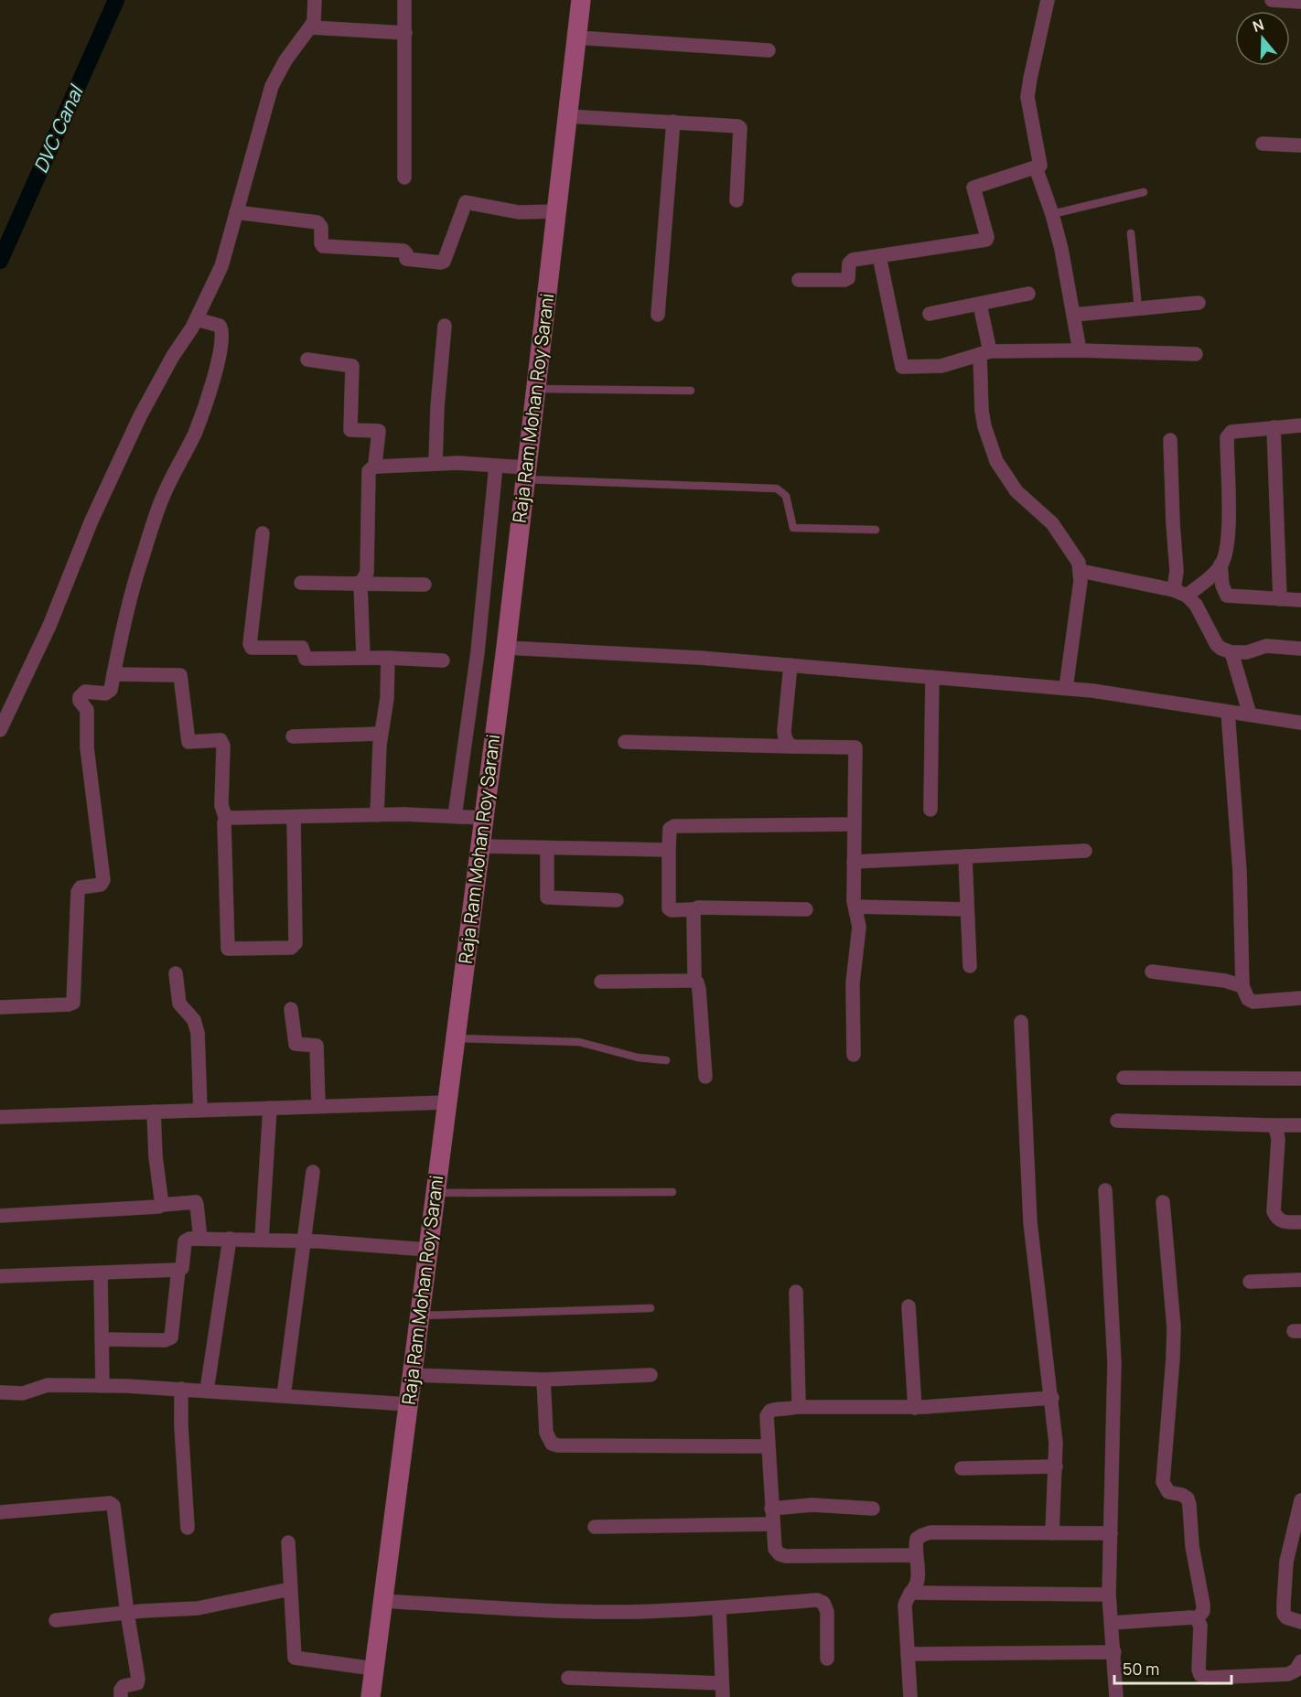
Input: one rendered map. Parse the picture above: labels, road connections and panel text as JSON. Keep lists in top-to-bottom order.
{
  "streets": {
    "street": ["Raja Ram Mohan Roy Sarani"]
  },
  "water": ["DVC Canal"],
  "scale_bar": "50 m",
  "north": "top"
}
